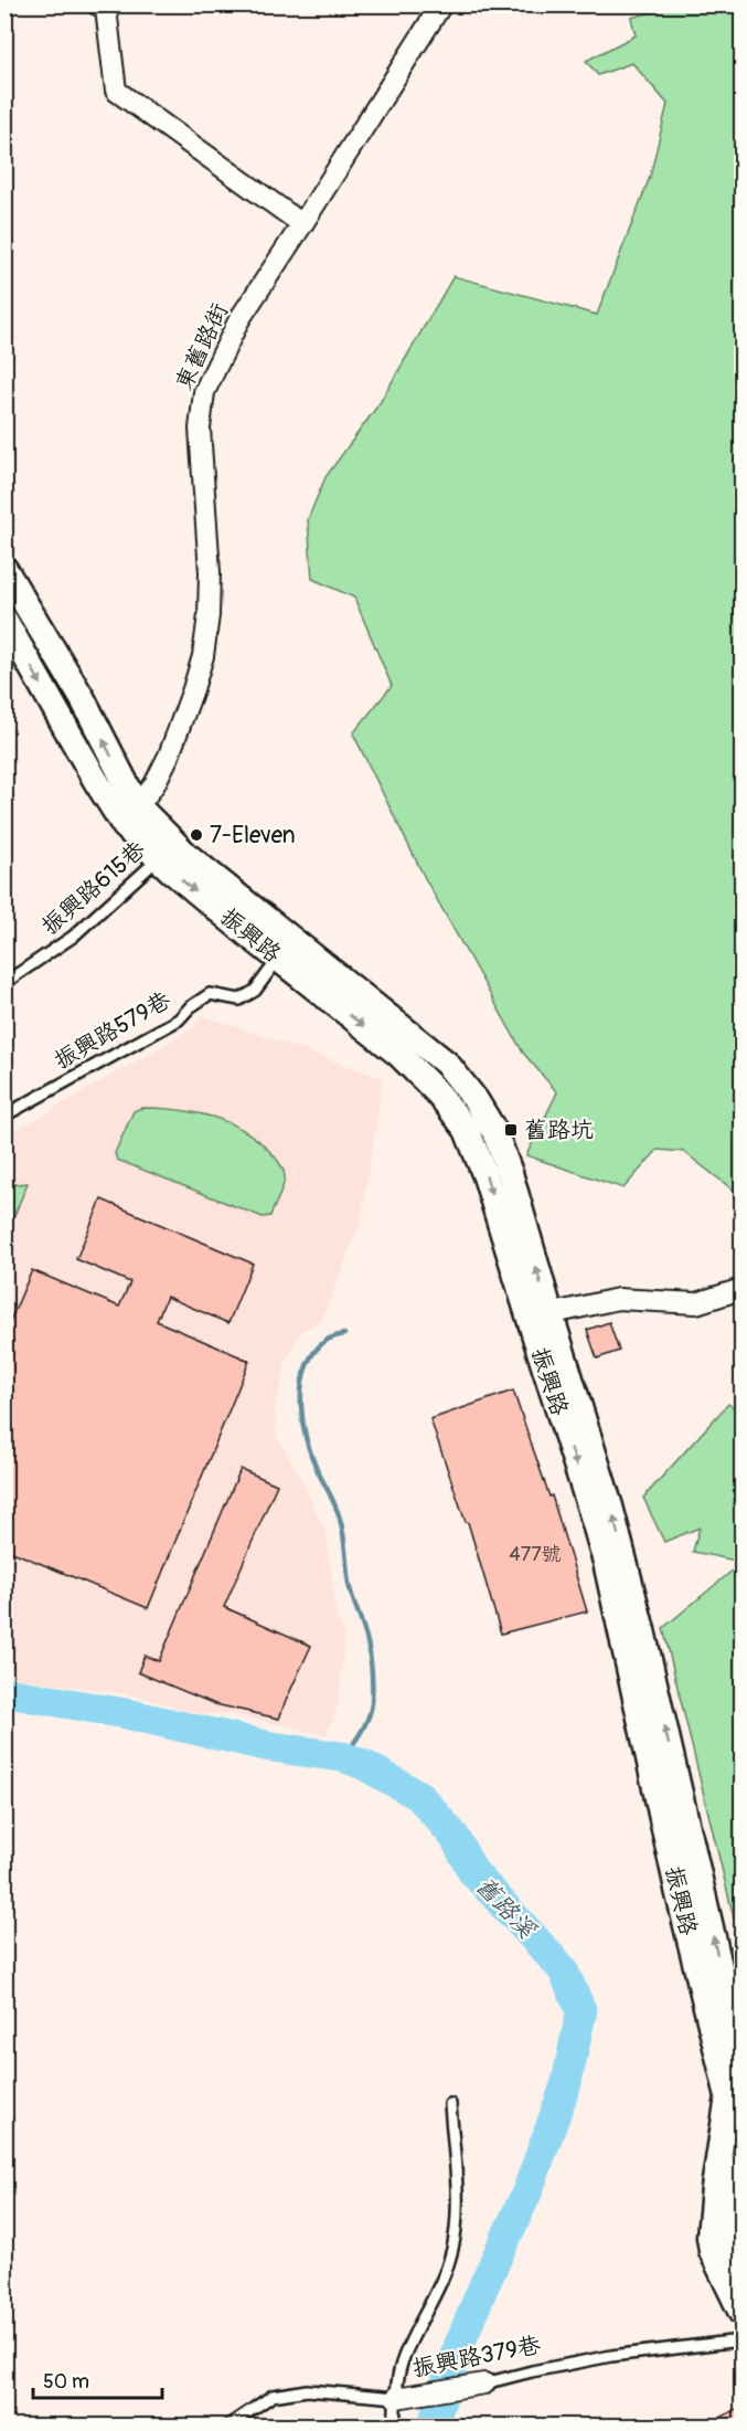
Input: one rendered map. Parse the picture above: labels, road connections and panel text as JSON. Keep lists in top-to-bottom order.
{
  "streets": {
    "street": ["東舊路街", "振興路", "振興路379巷"],
    "lane": ["振興路615巷", "振興路579巷"]
  },
  "crossings": [
    ["東舊路街", "振興路"],
    ["振興路615巷", "振興路"],
    ["振興路", "振興路579巷"]
  ],
  "water": ["舊路溪"],
  "places": {
    "other": ["7-Eleven"],
    "transit": ["舊路坑"]
  },
  "house_numbers": ["477號"],
  "scale_bar": "50 m"
}
